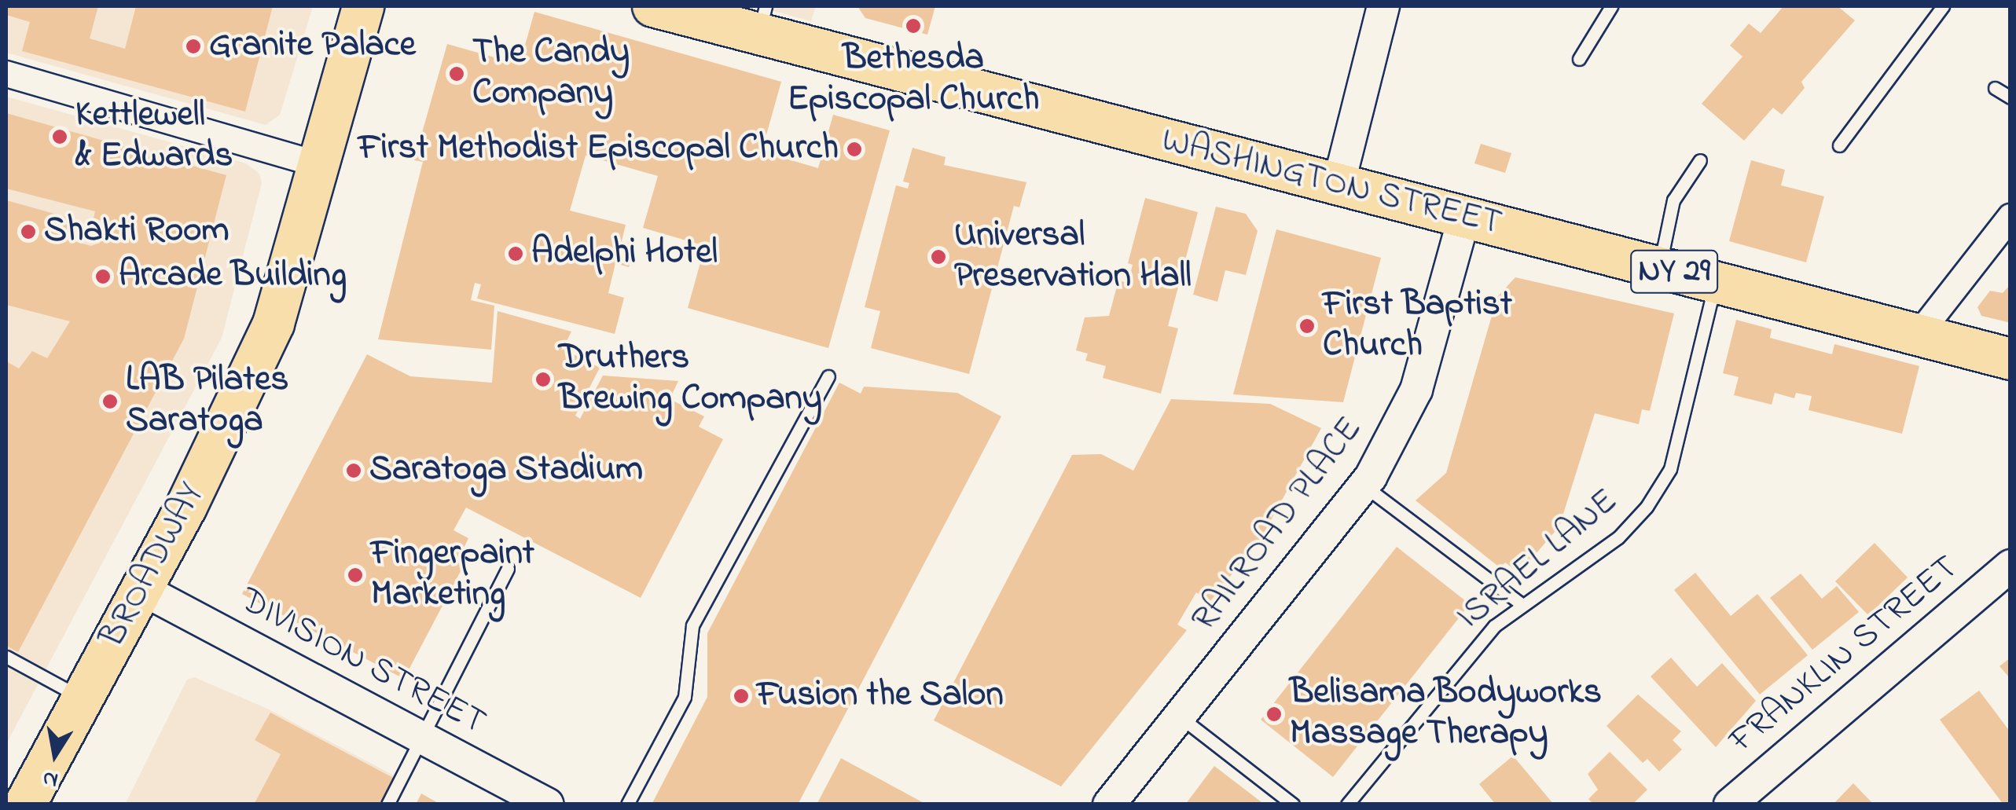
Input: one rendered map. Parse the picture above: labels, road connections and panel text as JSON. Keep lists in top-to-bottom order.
{
  "streets": {
    "highway": ["WASHINGTON STREET", "NY 29", "BROADWAY"],
    "street": ["RAILROAD PLACE", "FRANKLIN STREET", "DIVISION STREET"],
    "lane": ["ISRAEL LANE"]
  },
  "crossings": [
    ["WASHINGTON STREET", "RAILROAD PLACE"],
    ["WASHINGTON STREET", "ISRAEL LANE"],
    ["BROADWAY", "DIVISION STREET"]
  ],
  "places": [
    "Bethesda Episcopal Church",
    "Granite Palace",
    "The Candy Company",
    "Kettlewell & Edwards",
    "First Methodist Episcopal Church",
    "Shakti Room",
    "Adelphi Hotel",
    "Universal Preservation Hall",
    "Arcade Building",
    "First Baptist Church",
    "Druthers Brewing Company",
    "LAB Pilates Saratoga",
    "Saratoga Stadium",
    "Fingerpaint Marketing",
    "Fusion the Salon",
    "Belisama Bodyworks Massage Therapy"
  ],
  "north": "bottom"
}
